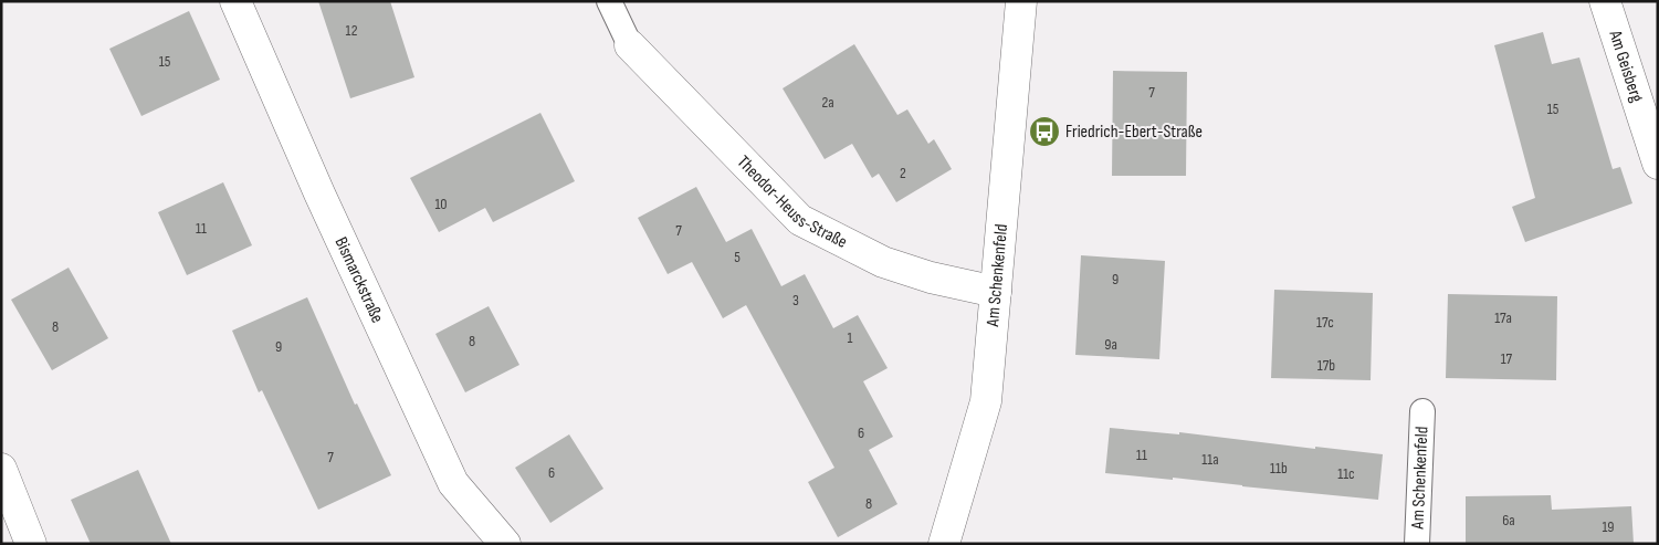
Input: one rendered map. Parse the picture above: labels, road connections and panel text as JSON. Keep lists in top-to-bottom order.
{
  "streets": {
    "street": [
      "Am Geisberg",
      "Theodor-Heuss-Straße",
      "Am Schenkenfeld",
      "Bismarckstraße"
    ]
  },
  "crossings": [
    ["Theodor-Heuss-Straße", "Am Schenkenfeld"]
  ],
  "places": {
    "bus stop": ["Friedrich-Ebert-Straße"]
  },
  "house_numbers": [
    "12",
    "15",
    "7",
    "2a",
    "15",
    "2",
    "10",
    "11",
    "7",
    "5",
    "9",
    "3",
    "17a",
    "17c",
    "8",
    "1",
    "8",
    "9a",
    "9",
    "17",
    "17b",
    "6",
    "11",
    "7",
    "11a",
    "11b",
    "6",
    "11c",
    "8",
    "6a",
    "19"
  ]
}
